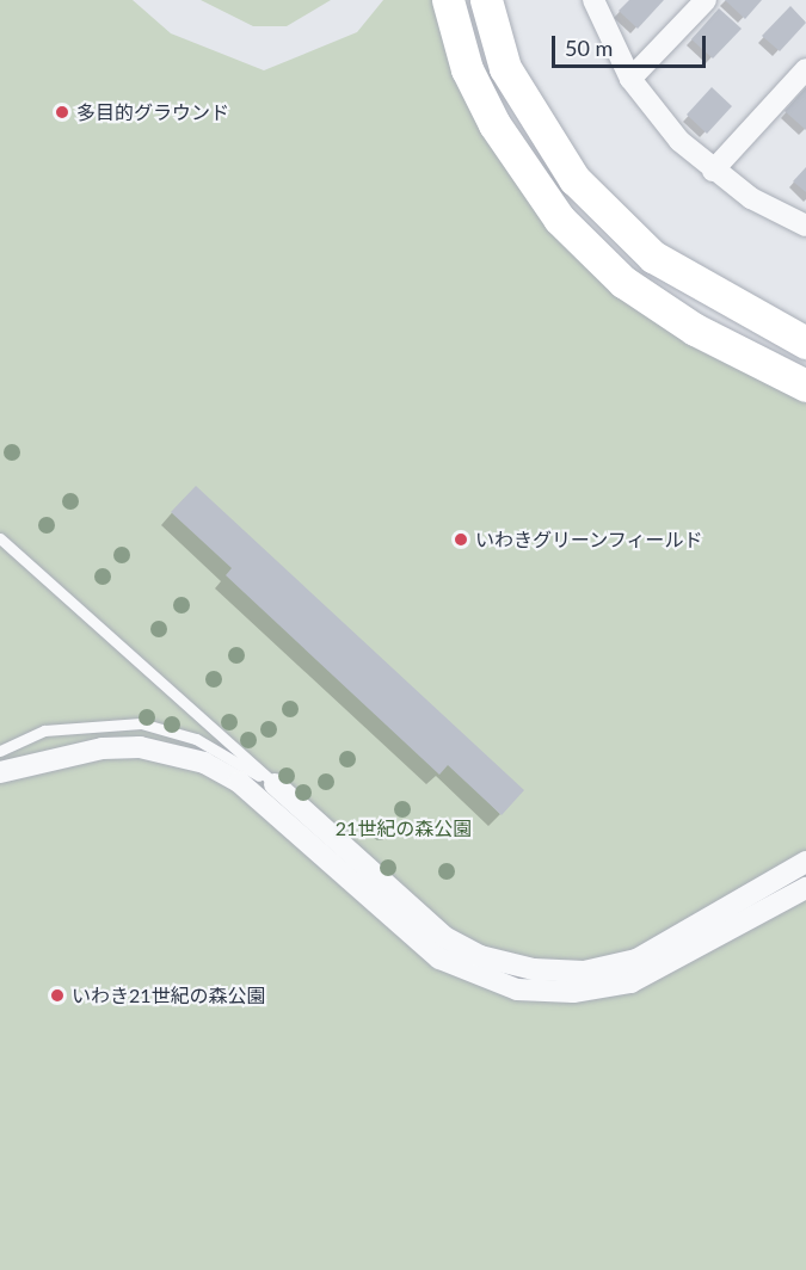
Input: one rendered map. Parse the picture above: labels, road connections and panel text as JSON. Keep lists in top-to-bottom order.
{
  "parks": ["21世紀の森公園"],
  "places": ["多目的グラウンド", "いわきグリーンフィールド", "いわき21世紀の森公園"],
  "scale_bar": "50 m"
}
